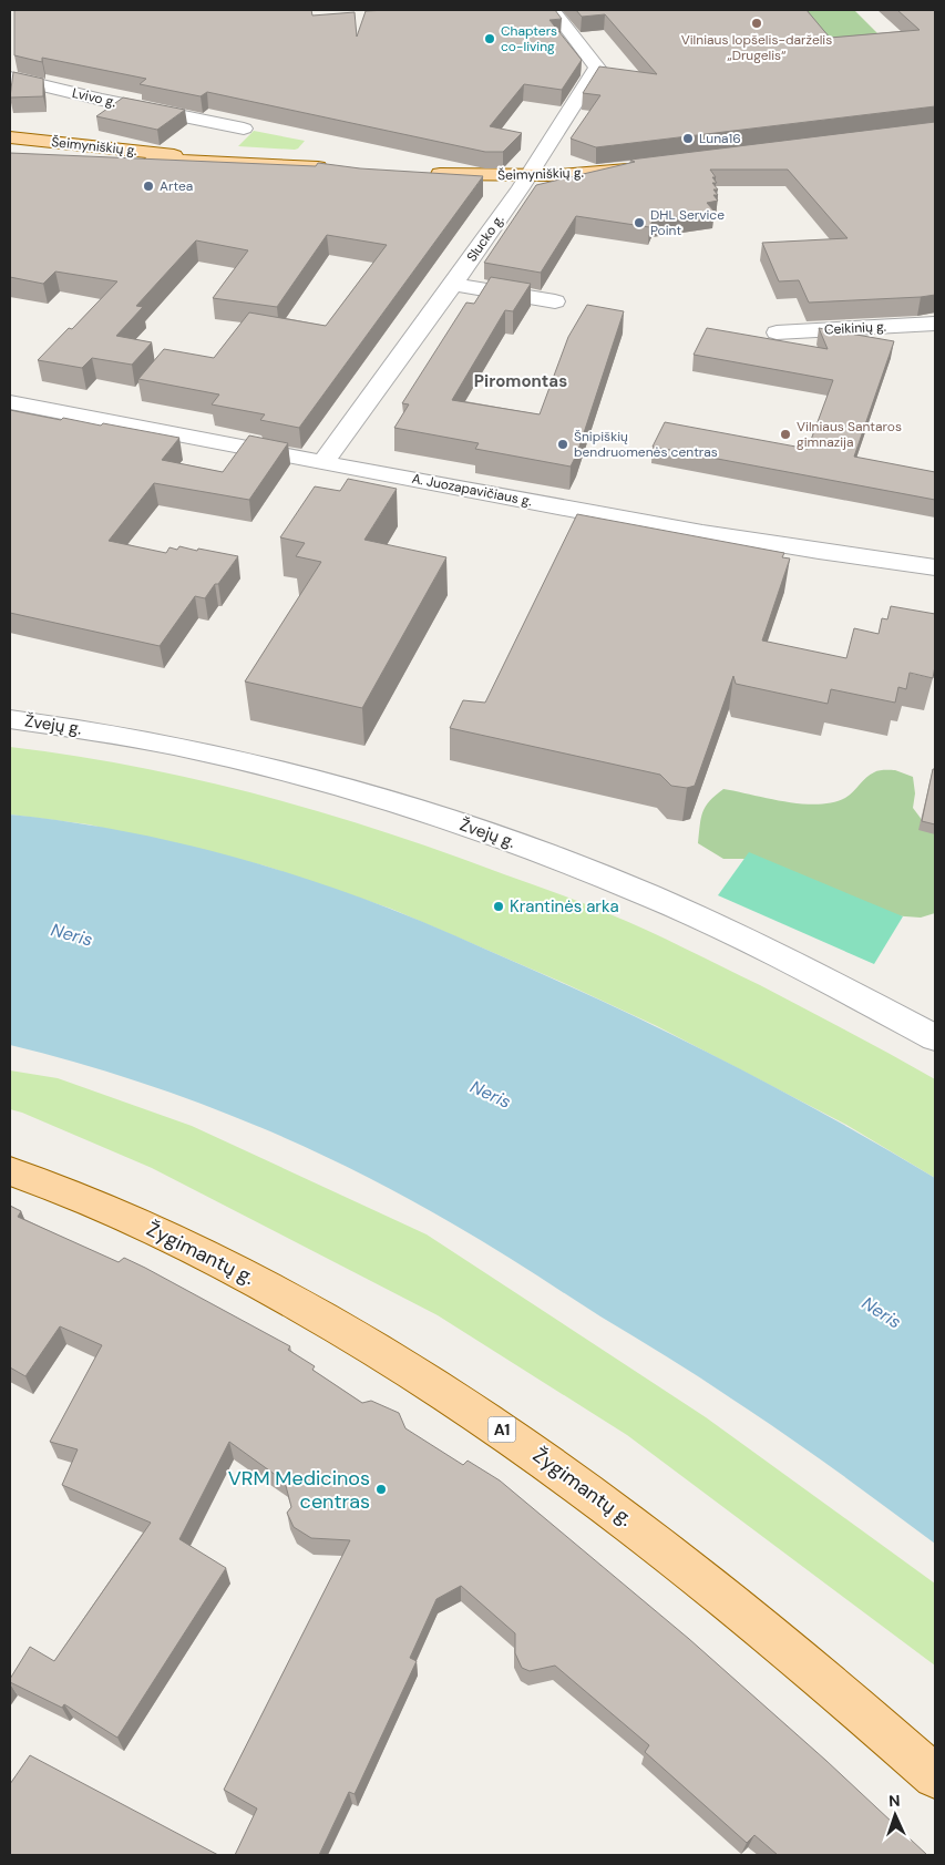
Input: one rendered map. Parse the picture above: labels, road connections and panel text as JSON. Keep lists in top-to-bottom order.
{
  "streets": {
    "main road": ["Šeimyniškių g.", "Žygimantų g.", "A1"],
    "street": [
      "Lvivo g.",
      "Slucko g.",
      "Ceikinių g.",
      "A. Juozapavičiaus g.",
      "Žvejų g."
    ]
  },
  "crossings": [
    ["Šeimyniškių g.", "Slucko g."],
    ["Slucko g.", "A. Juozapavičiaus g."]
  ],
  "districts": ["Piromontas"],
  "water": ["Neris"],
  "places": [
    "Vilniaus lopšelis-darželis „Drugelis“",
    "Chapters co-living",
    "Luna16",
    "Artea",
    "DHL Service Point",
    "Vilniaus Santaros gimnazija",
    "Šnipiškių bendruomenės centras",
    "Krantinės arka",
    "VRM Medicinos centras"
  ],
  "north": "top"
}
